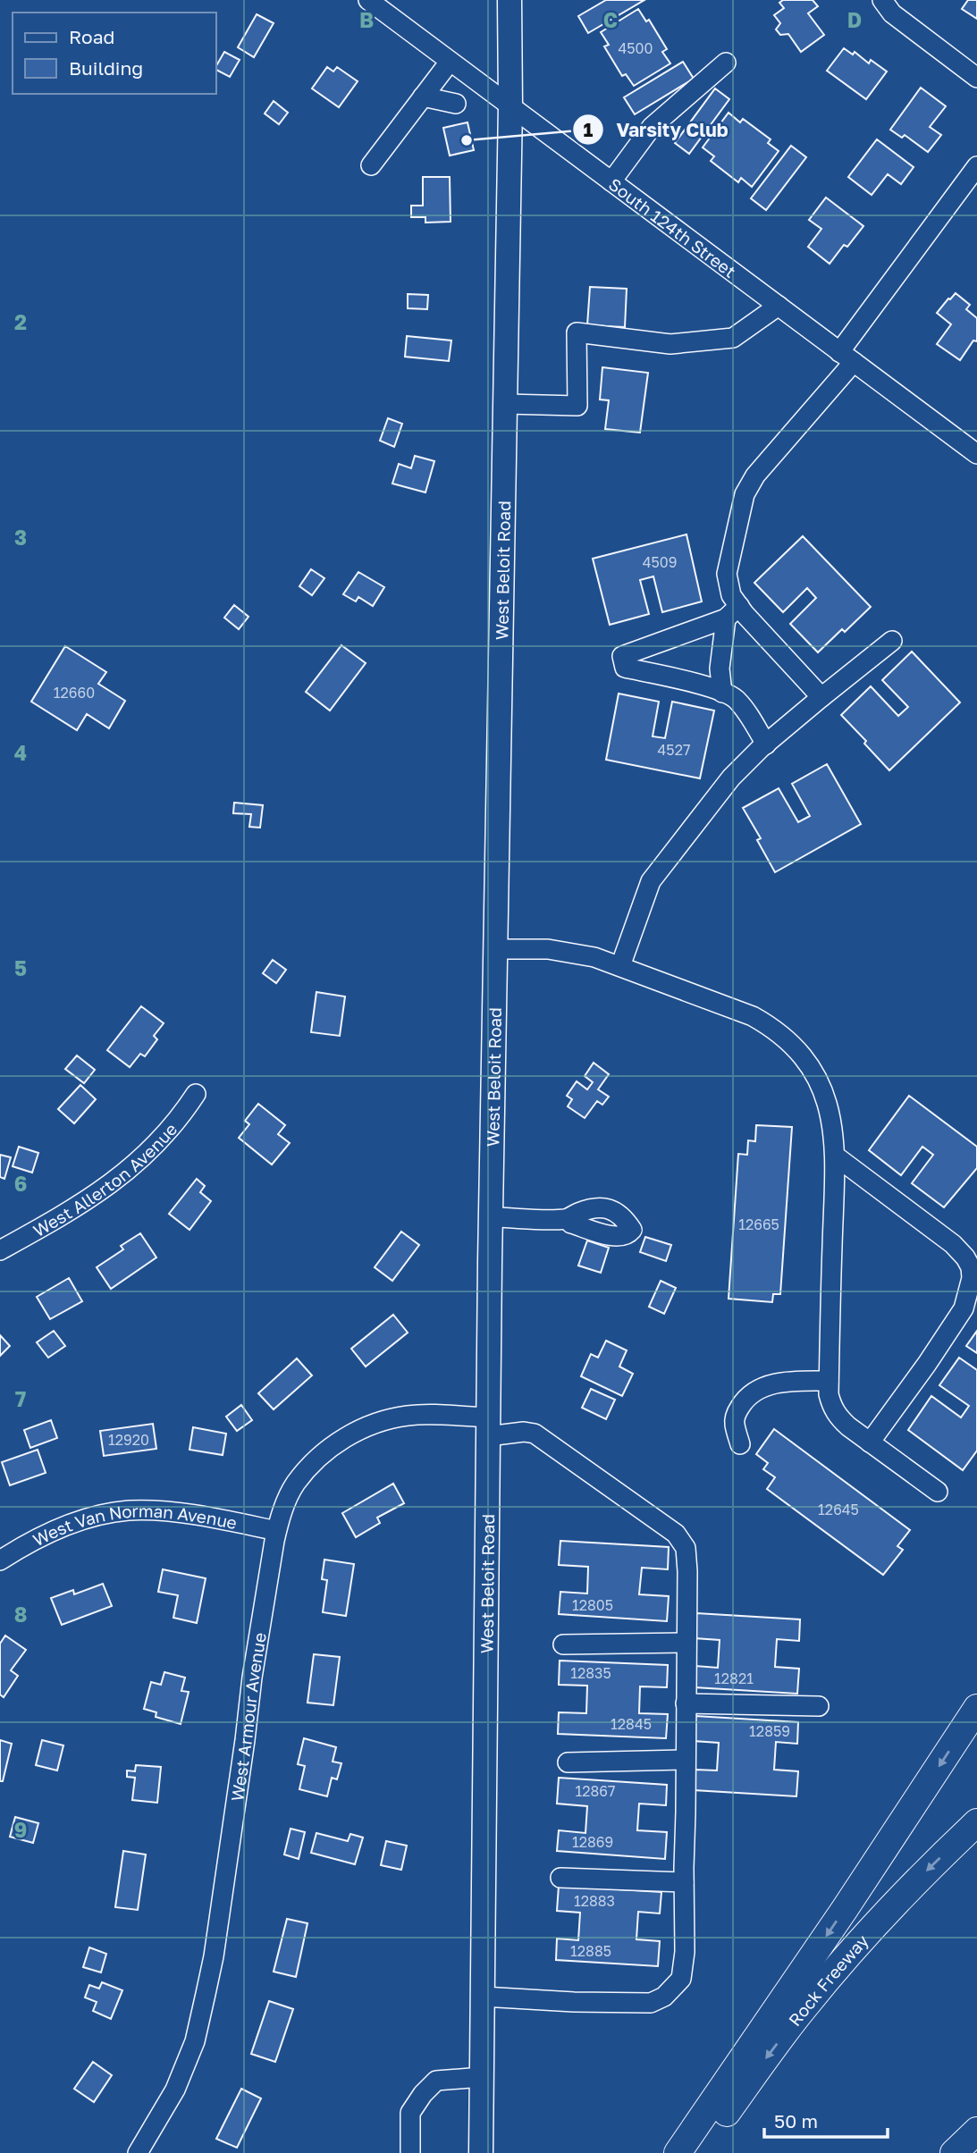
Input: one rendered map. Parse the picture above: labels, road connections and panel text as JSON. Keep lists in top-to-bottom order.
{
  "streets": {
    "highway": ["Rock Freeway"],
    "main road": ["West Beloit Road"],
    "street": [
      "South 124th Street",
      "West Allerton Avenue",
      "West Van Norman Avenue",
      "West Armour Avenue"
    ]
  },
  "crossings": [
    ["South 124th Street", "West Beloit Road"],
    ["West Beloit Road", "West Armour Avenue"],
    ["West Van Norman Avenue", "West Armour Avenue"]
  ],
  "places": ["Varsity Club"],
  "house_numbers": [
    "4500",
    "4509",
    "12660",
    "4527",
    "12665",
    "12920",
    "12645",
    "12805",
    "12835",
    "12821",
    "12845",
    "12859",
    "12867",
    "12869",
    "12883",
    "12885"
  ],
  "legend": ["Road", "Building"],
  "scale_bar": "50 m",
  "grid": {
    "columns": ["B", "C", "D"],
    "rows": [
      "2",
      "3",
      "4",
      "5",
      "6",
      "7",
      "8",
      "9"
    ]
  }
}
